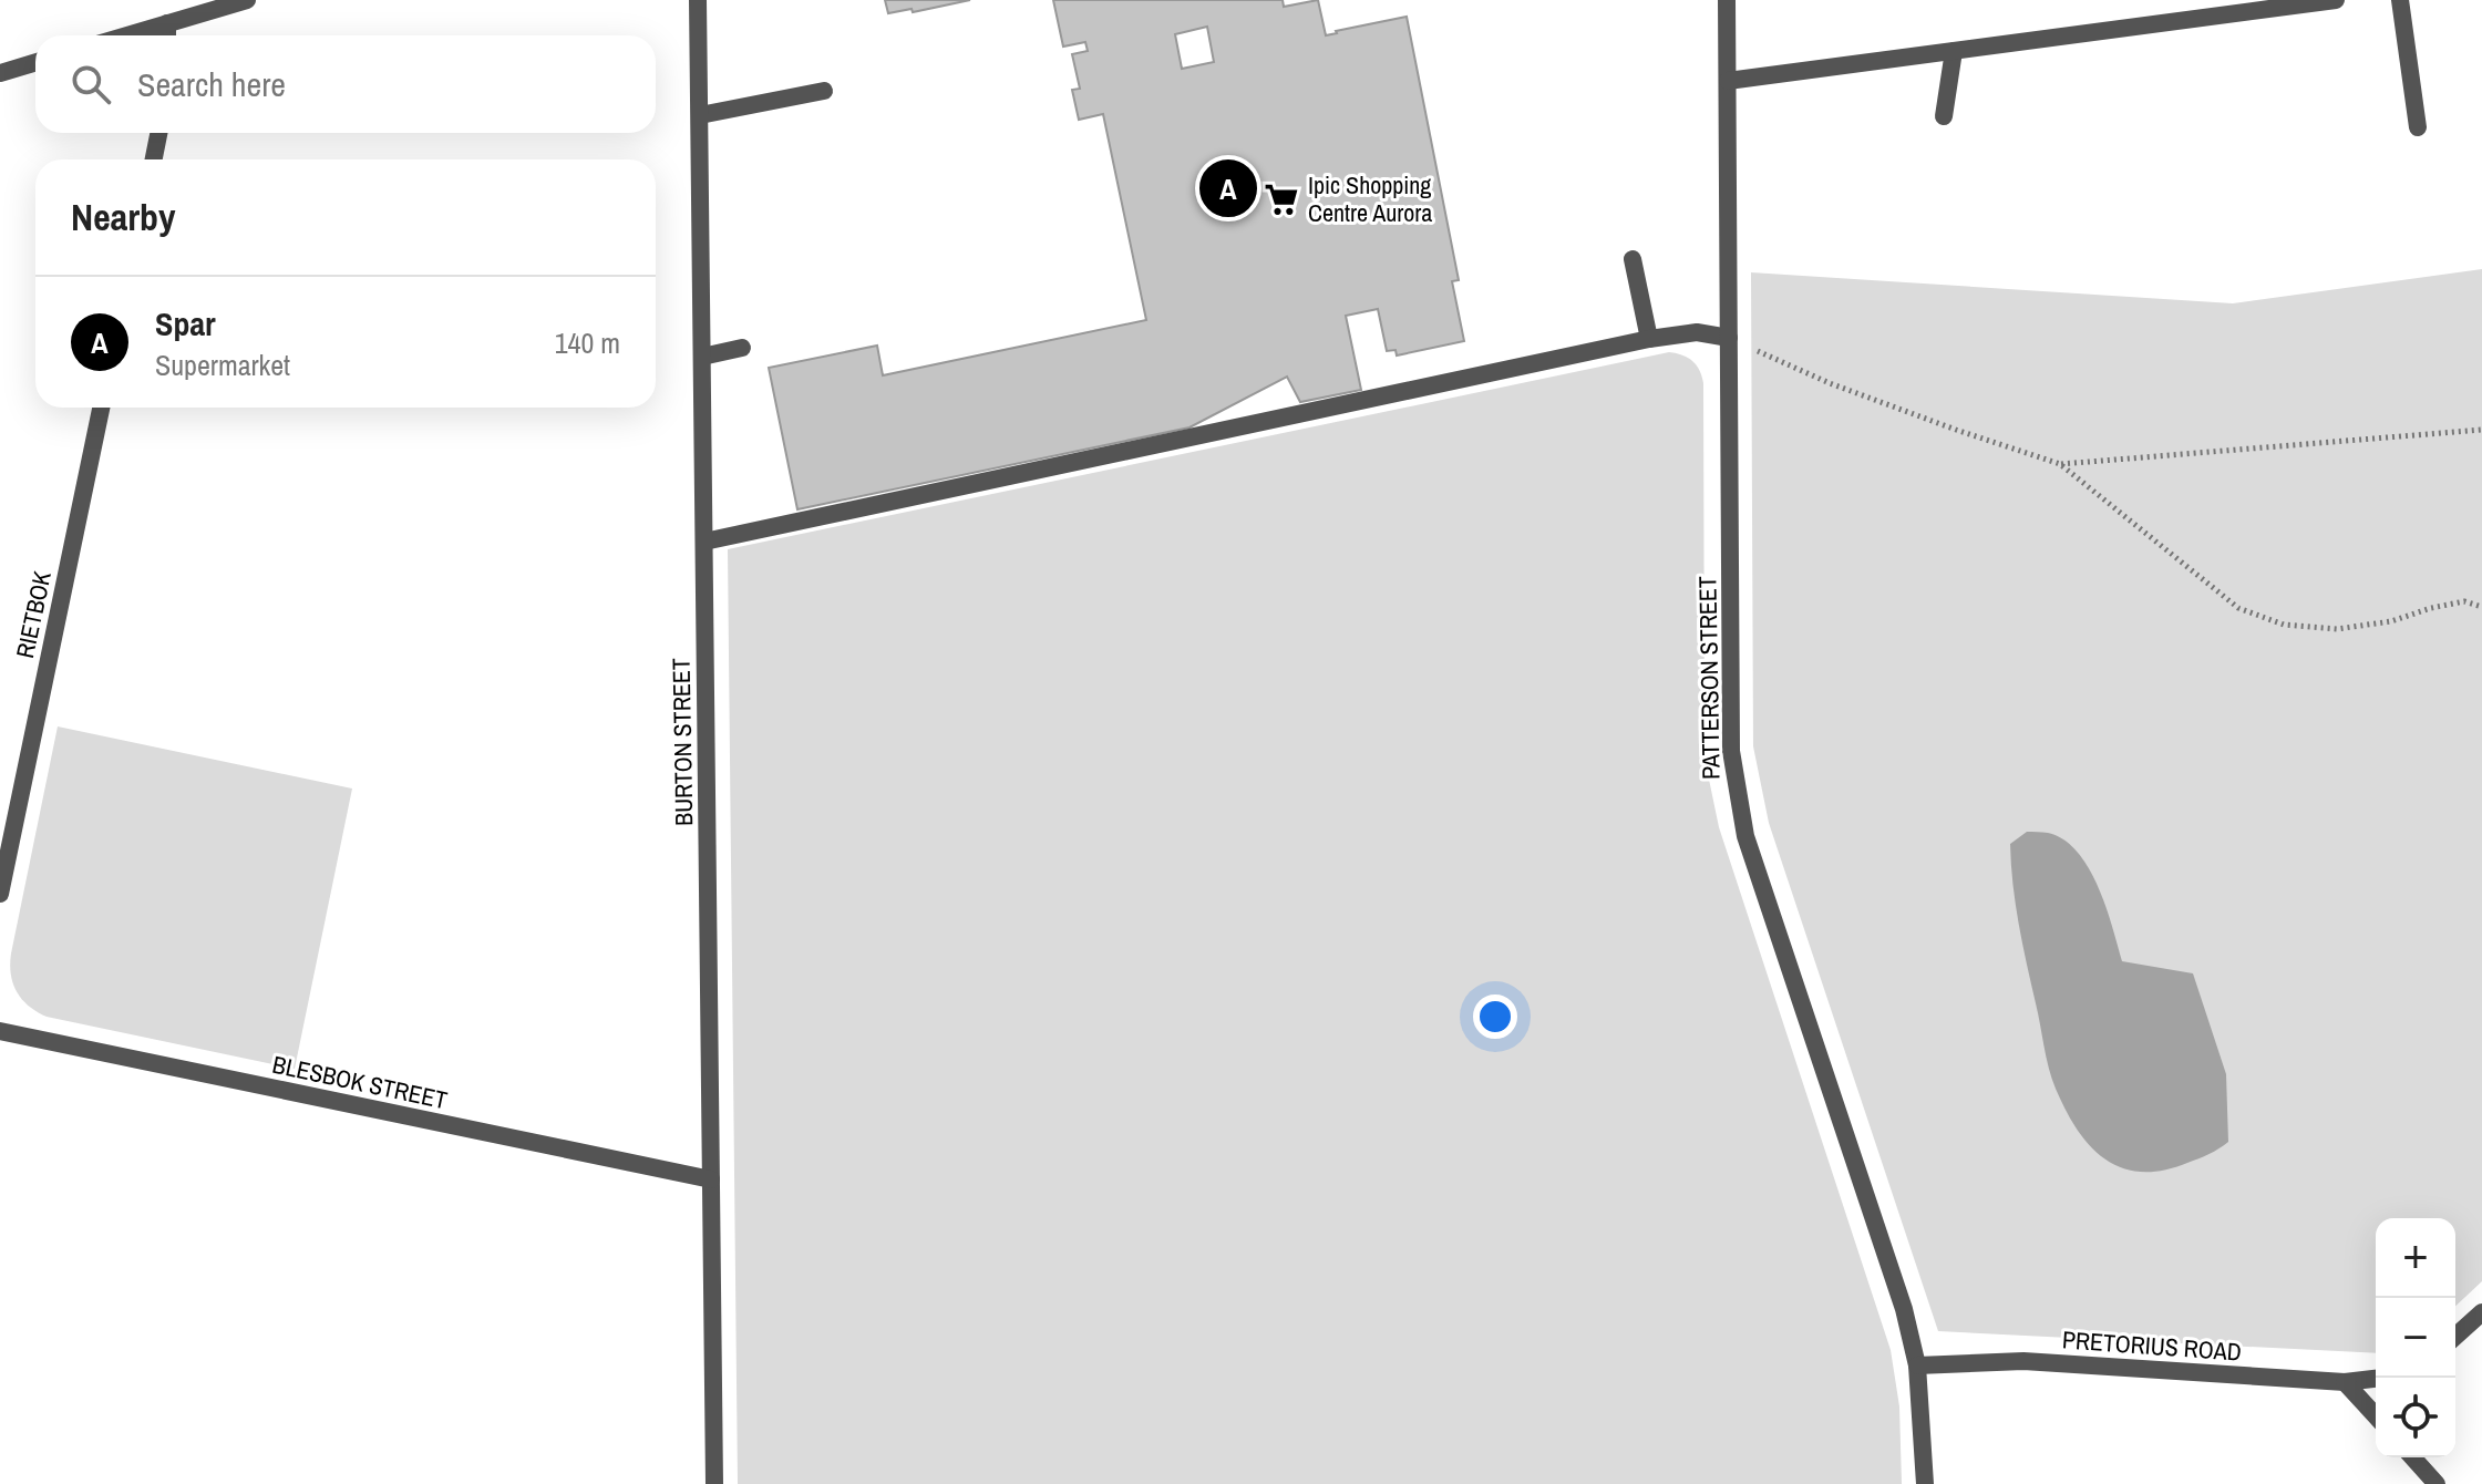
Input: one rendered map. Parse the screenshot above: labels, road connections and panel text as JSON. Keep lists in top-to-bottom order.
{
  "streets": {
    "street": [
      "RIETBOK",
      "PATTERSON STREET",
      "BURTON STREET",
      "BLESBOK STREET",
      "PRETORIUS ROAD"
    ]
  },
  "crossings": [
    ["PATTERSON STREET", "PRETORIUS ROAD"],
    ["BURTON STREET", "BLESBOK STREET"]
  ],
  "places": {
    "supermarket": ["Ipic Shopping Centre Aurora"]
  },
  "page": {
    "search": "Search here",
    "pins": "A",
    "heading": "Nearby",
    "list": [
      {
        "mark": "A",
        "name": "Spar",
        "note": "Supermarket",
        "value": "140 m"
      }
    ],
    "map_buttons": ["+", "−"]
  }
}
